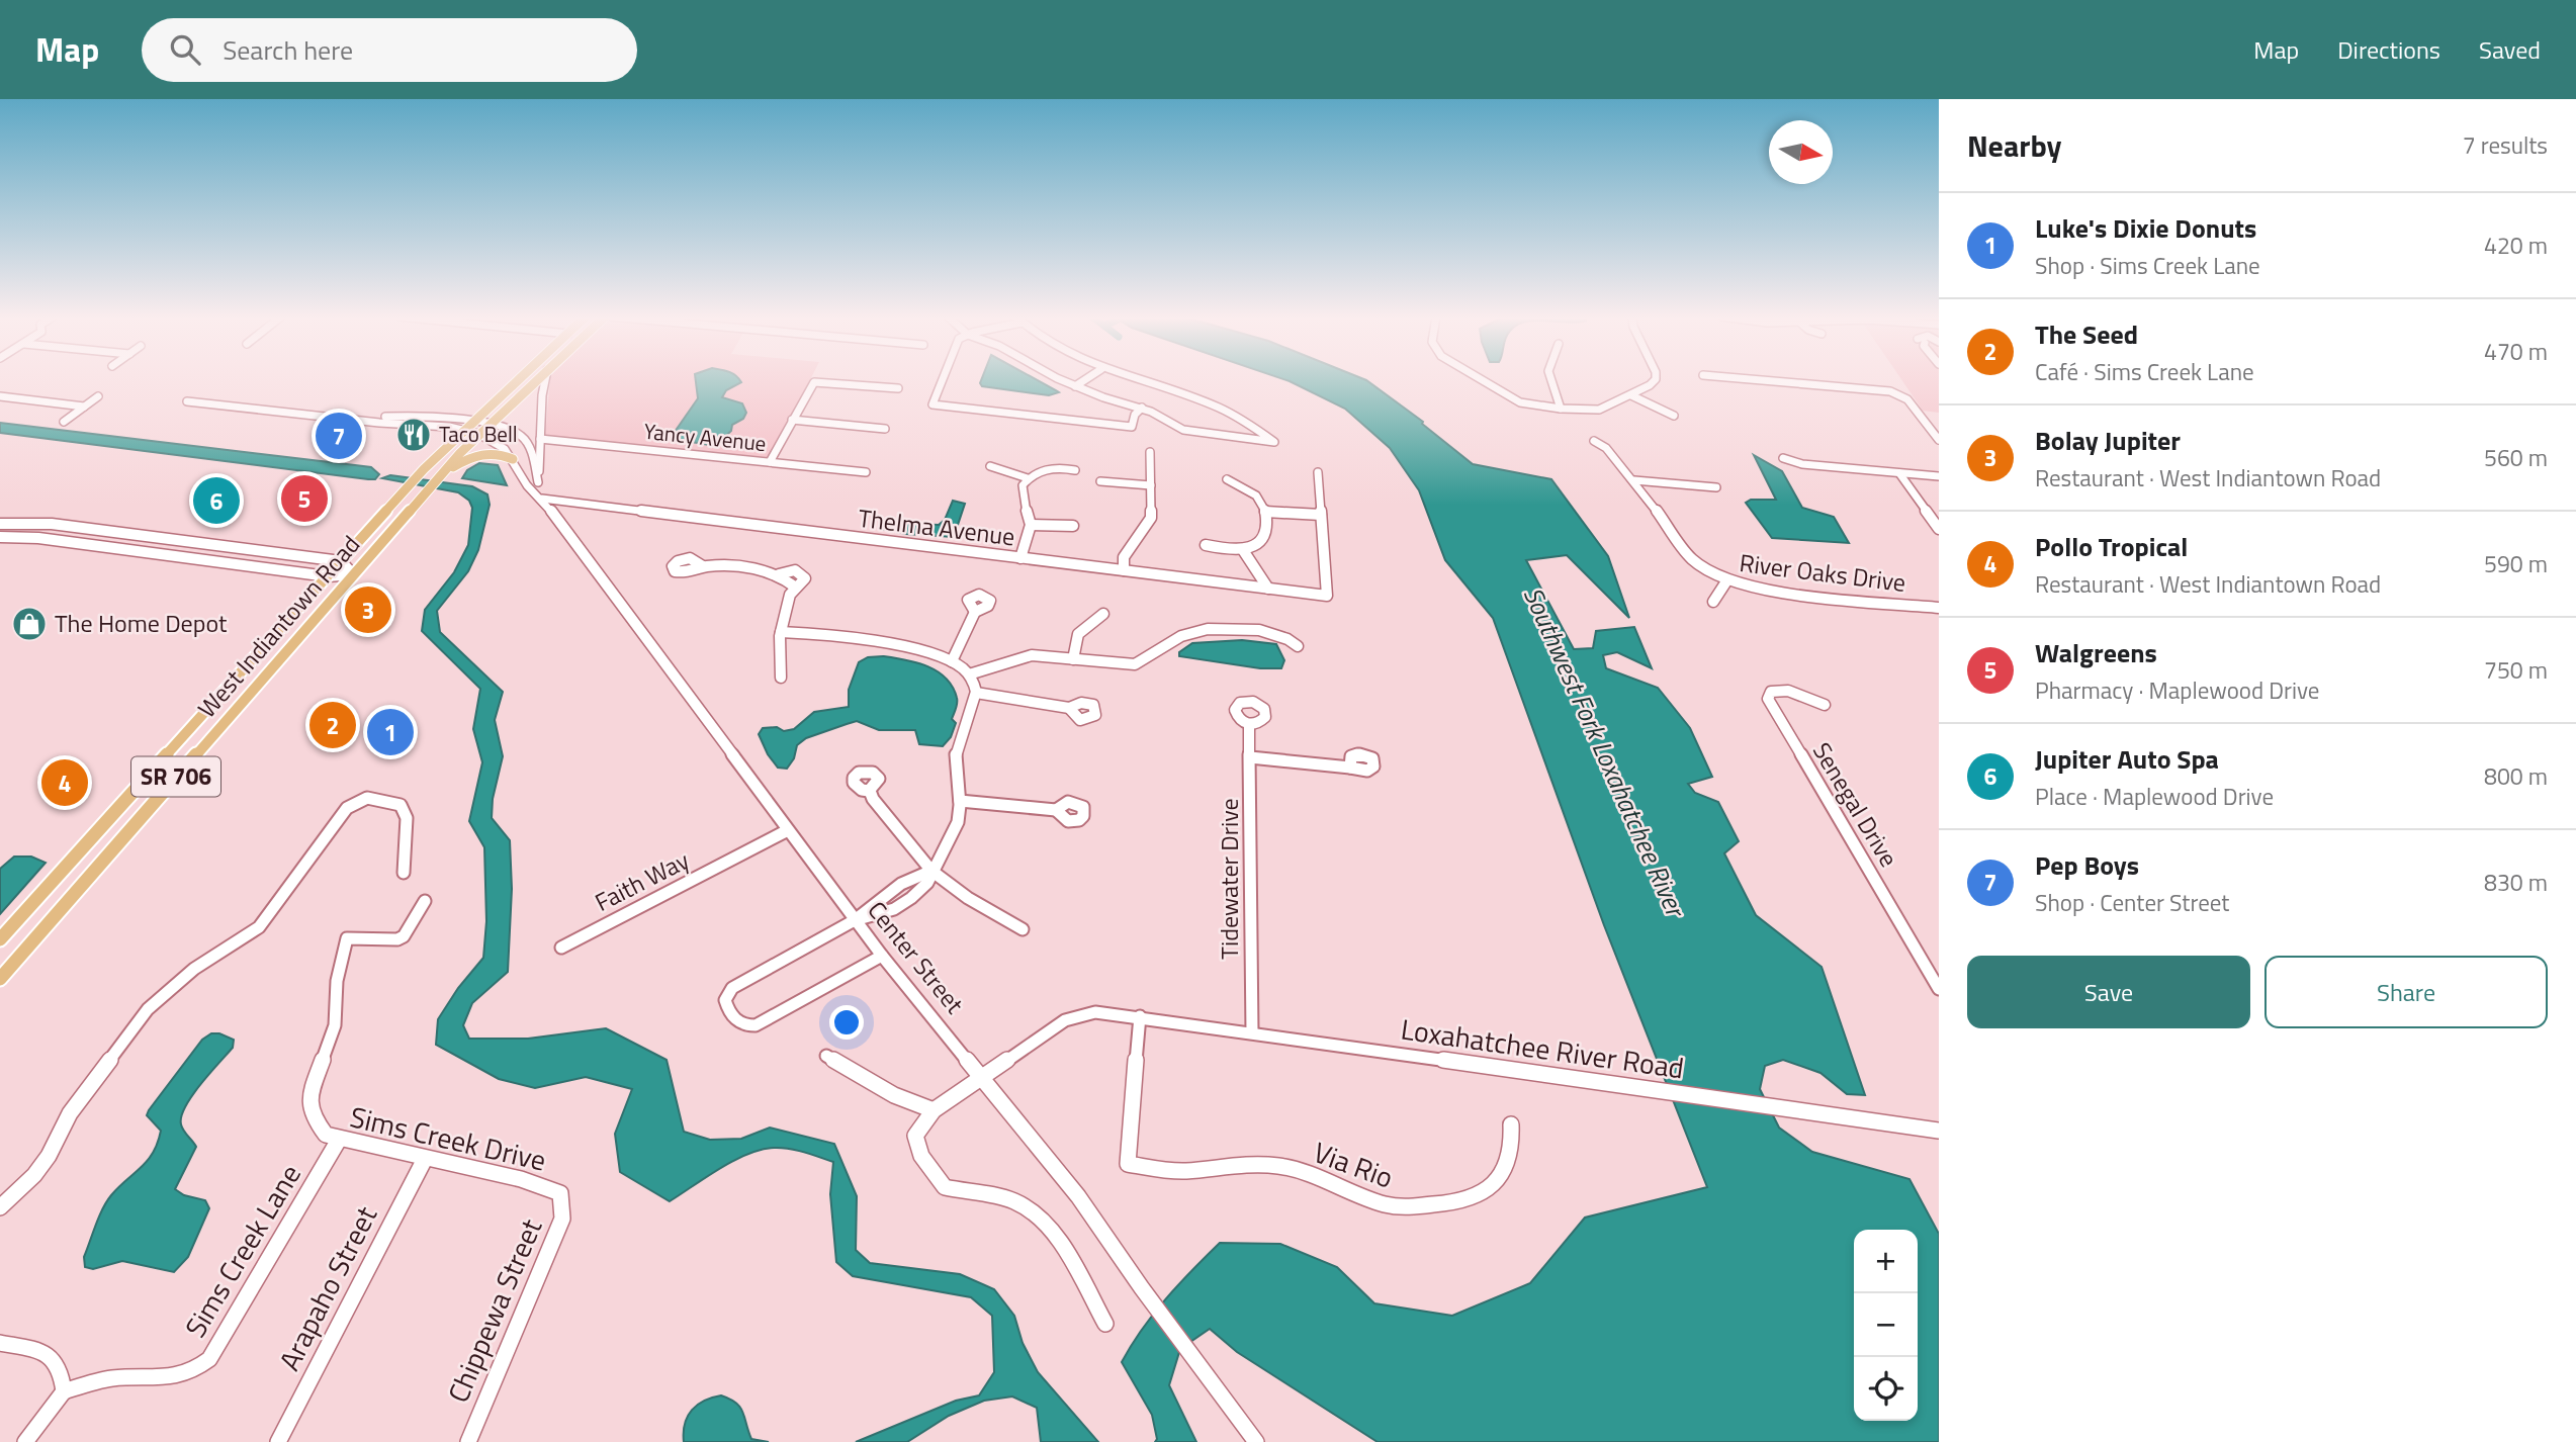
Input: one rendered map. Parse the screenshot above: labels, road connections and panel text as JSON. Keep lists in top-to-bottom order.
{
  "streets": {
    "main road": ["West Indiantown Road", "SR 706"],
    "street": [
      "Yancy Avenue",
      "Thelma Avenue",
      "River Oaks Drive",
      "Senegal Drive",
      "Tidewater Drive",
      "Faith Way",
      "Center Street",
      "Loxahatchee River Road",
      "Sims Creek Drive",
      "Via Rio",
      "Sims Creek Lane",
      "Arapaho Street",
      "Chippewa Street"
    ]
  },
  "crossings": [
    ["Yancy Avenue", "Center Street"],
    ["Thelma Avenue", "Center Street"],
    ["West Indiantown Road", "Center Street"],
    ["Tidewater Drive", "Loxahatchee River Road"],
    ["Faith Way", "Center Street"],
    ["Center Street", "Loxahatchee River Road"],
    ["Loxahatchee River Road", "Via Rio"],
    ["Sims Creek Drive", "Sims Creek Lane"],
    ["Sims Creek Drive", "Arapaho Street"],
    ["Sims Creek Drive", "Chippewa Street"]
  ],
  "water": ["Southwest Fork Loxahatchee River"],
  "places": {
    "restaurant": ["Taco Bell"],
    "shop": ["The Home Depot"]
  },
  "north": "right",
  "page": {
    "header": "Map",
    "search": "Search here",
    "nav": ["Map", "Directions", "Saved"],
    "heading": ["Nearby", "7 results"],
    "list": [
      {
        "mark": "1",
        "name": "Luke's Dixie Donuts",
        "note": "Shop · Sims Creek Lane",
        "value": "420 m"
      },
      {
        "mark": "2",
        "name": "The Seed",
        "note": "Café · Sims Creek Lane",
        "value": "470 m"
      },
      {
        "mark": "3",
        "name": "Bolay Jupiter",
        "note": "Restaurant · West Indiantown Road",
        "value": "560 m"
      },
      {
        "mark": "4",
        "name": "Pollo Tropical",
        "note": "Restaurant · West Indiantown Road",
        "value": "590 m"
      },
      {
        "mark": "5",
        "name": "Walgreens",
        "note": "Pharmacy · Maplewood Drive",
        "value": "750 m"
      },
      {
        "mark": "6",
        "name": "Jupiter Auto Spa",
        "note": "Place · Maplewood Drive",
        "value": "800 m"
      },
      {
        "mark": "7",
        "name": "Pep Boys",
        "note": "Shop · Center Street",
        "value": "830 m"
      }
    ],
    "pins": [
      "7",
      "5",
      "6",
      "3",
      "2",
      "1",
      "4"
    ],
    "buttons": ["Save", "Share"],
    "map_buttons": ["+", "−"]
  }
}
